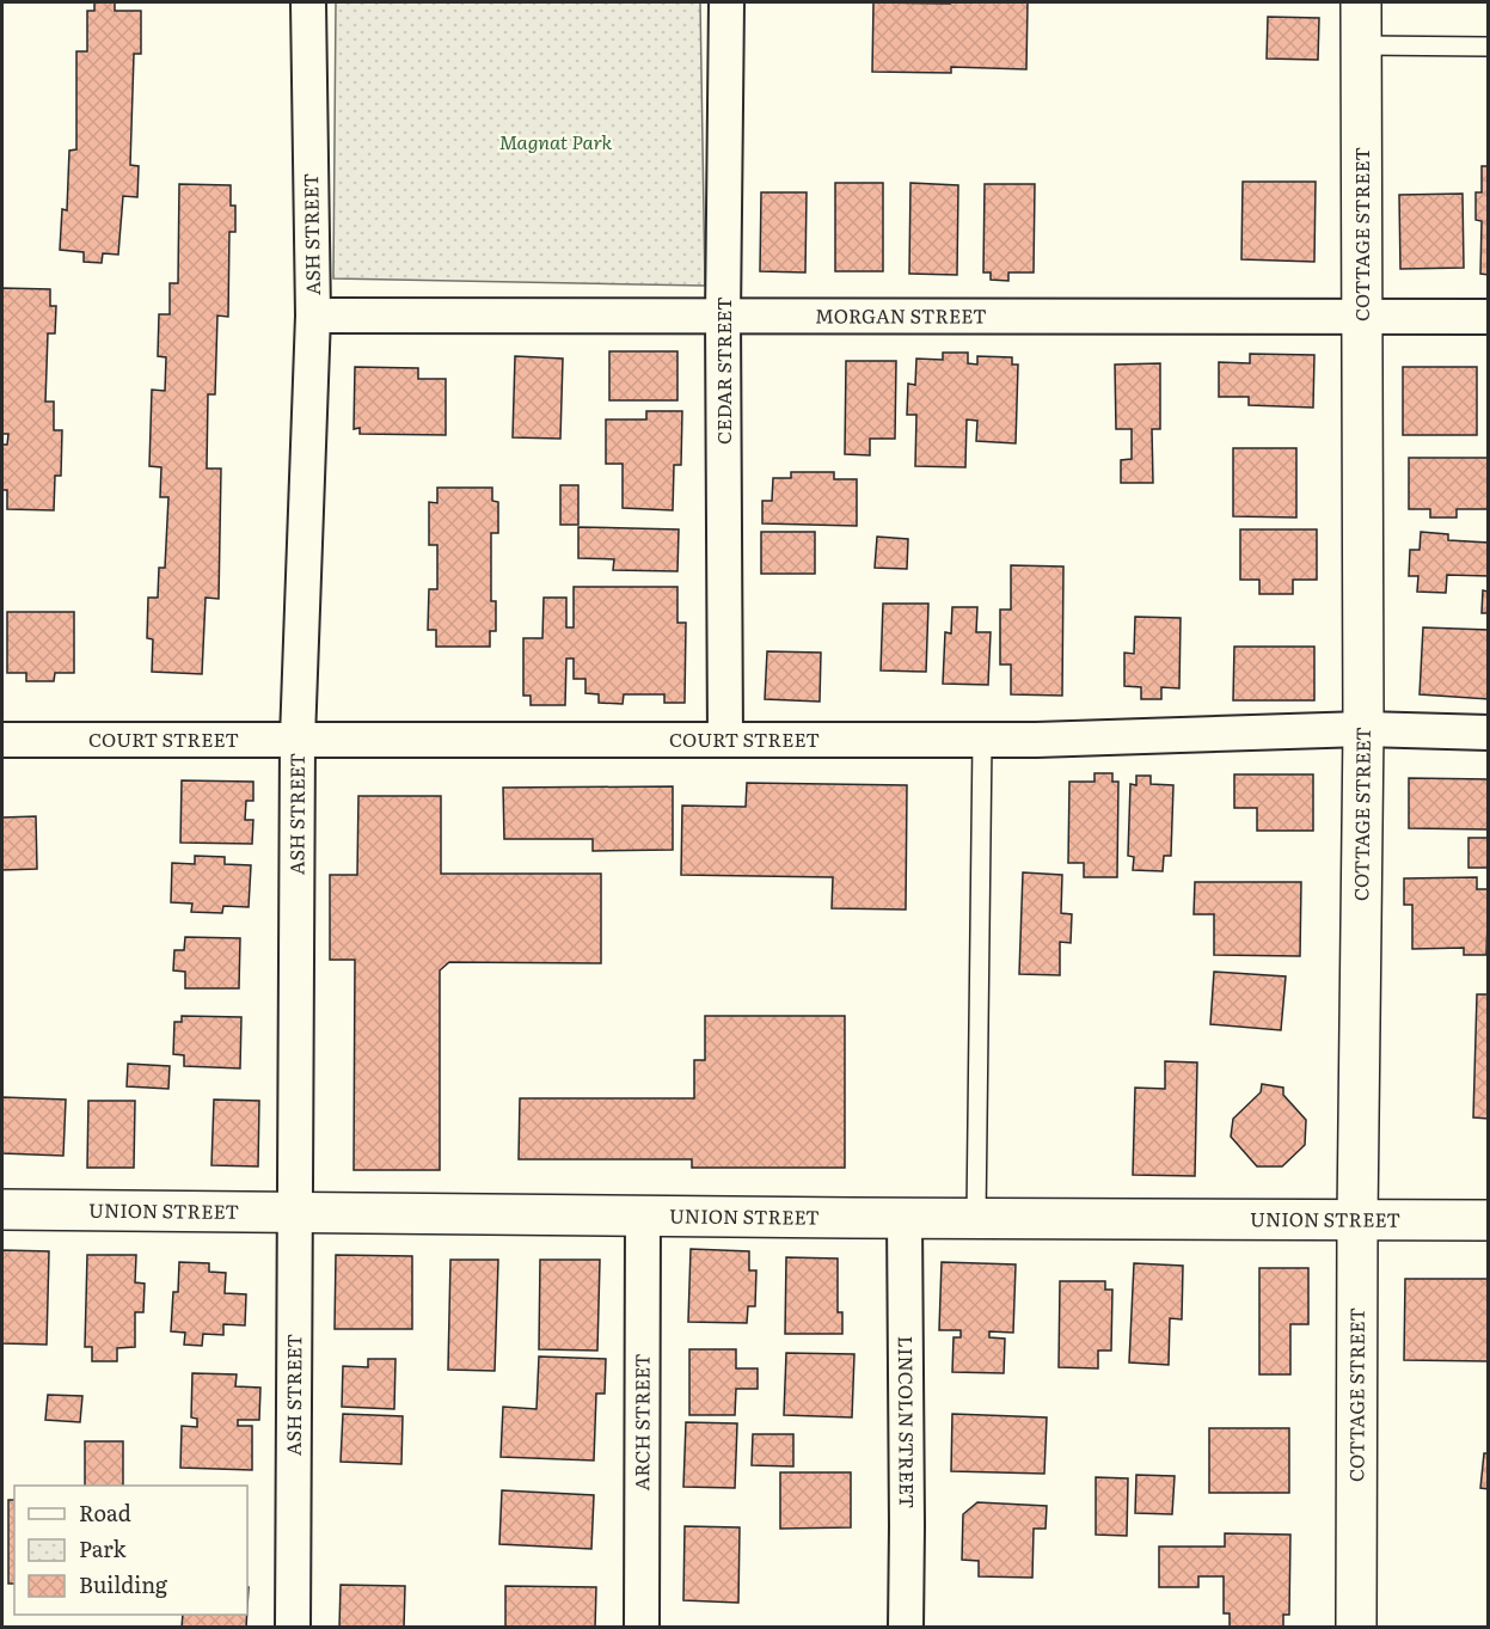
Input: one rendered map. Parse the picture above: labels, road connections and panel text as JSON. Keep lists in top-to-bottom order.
{
  "streets": {
    "main road": ["COTTAGE STREET", "UNION STREET"],
    "street": [
      "ASH STREET",
      "MORGAN STREET",
      "CEDAR STREET",
      "COURT STREET",
      "ARCH STREET",
      "LINCOLN STREET"
    ]
  },
  "crossings": [
    ["ASH STREET", "MORGAN STREET"],
    ["ASH STREET", "COURT STREET"],
    ["ASH STREET", "UNION STREET"],
    ["COTTAGE STREET", "MORGAN STREET"],
    ["COTTAGE STREET", "COURT STREET"],
    ["COTTAGE STREET", "UNION STREET"],
    ["MORGAN STREET", "CEDAR STREET"],
    ["CEDAR STREET", "COURT STREET"],
    ["UNION STREET", "ARCH STREET"],
    ["UNION STREET", "LINCOLN STREET"]
  ],
  "parks": ["Magnat Park"],
  "legend": ["Road", "Park", "Building"]
}
